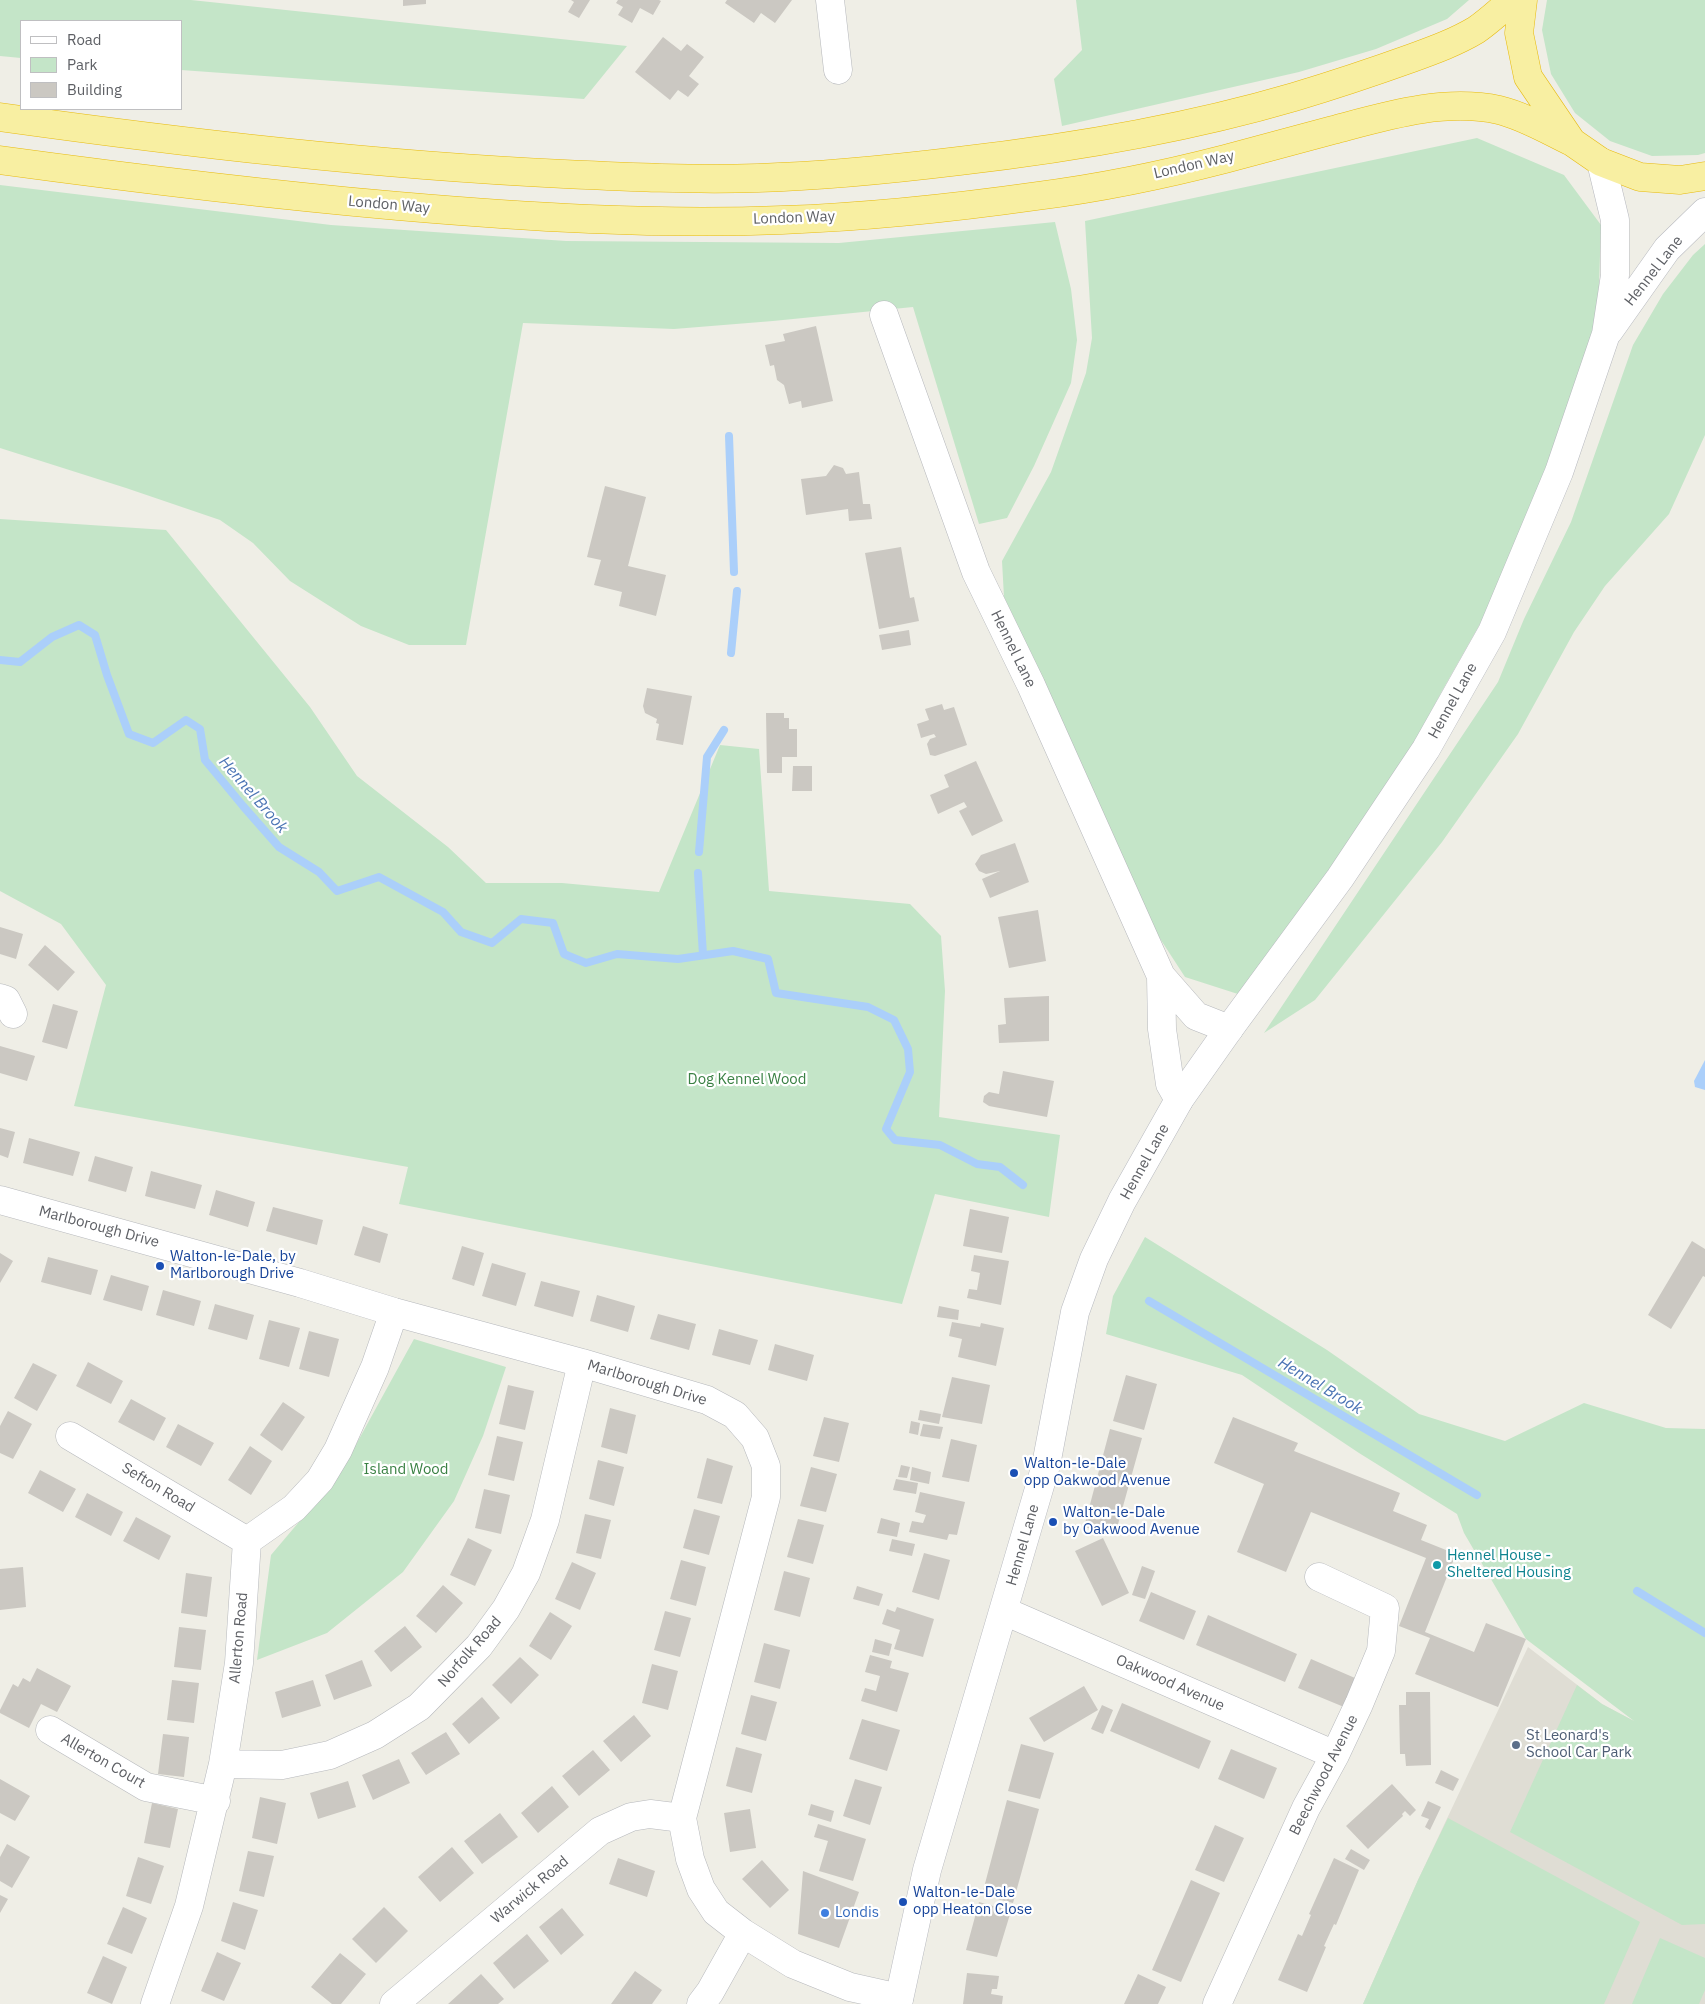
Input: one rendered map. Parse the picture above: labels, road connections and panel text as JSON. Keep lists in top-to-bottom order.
{
  "streets": {
    "highway": ["London Way"],
    "street": [
      "Hennel Lane",
      "Marlborough Drive",
      "Sefton Road",
      "Allerton Road",
      "Norfolk Road",
      "Oakwood Avenue",
      "Allerton Court",
      "Beechwood Avenue",
      "Warwick Road"
    ]
  },
  "crossings": [
    ["Hennel Lane", "Marlborough Drive"],
    ["Hennel Lane", "Oakwood Avenue"],
    ["Marlborough Drive", "Norfolk Road"],
    ["Marlborough Drive", "Warwick Road"],
    ["Sefton Road", "Allerton Road"],
    ["Allerton Road", "Norfolk Road"],
    ["Allerton Road", "Allerton Court"],
    ["Oakwood Avenue", "Beechwood Avenue"]
  ],
  "water": ["Hennel Brook"],
  "parks": ["Dog Kennel Wood", "Island Wood"],
  "places": [
    "Walton-le-Dale, by Marlborough Drive",
    "Walton-le-Dale opp Oakwood Avenue",
    "Walton-le-Dale by Oakwood Avenue",
    "Hennel House - Sheltered Housing",
    "St Leonard's School Car Park",
    "Walton-le-Dale opp Heaton Close",
    "Londis"
  ],
  "legend": ["Road", "Park", "Building"]
}
